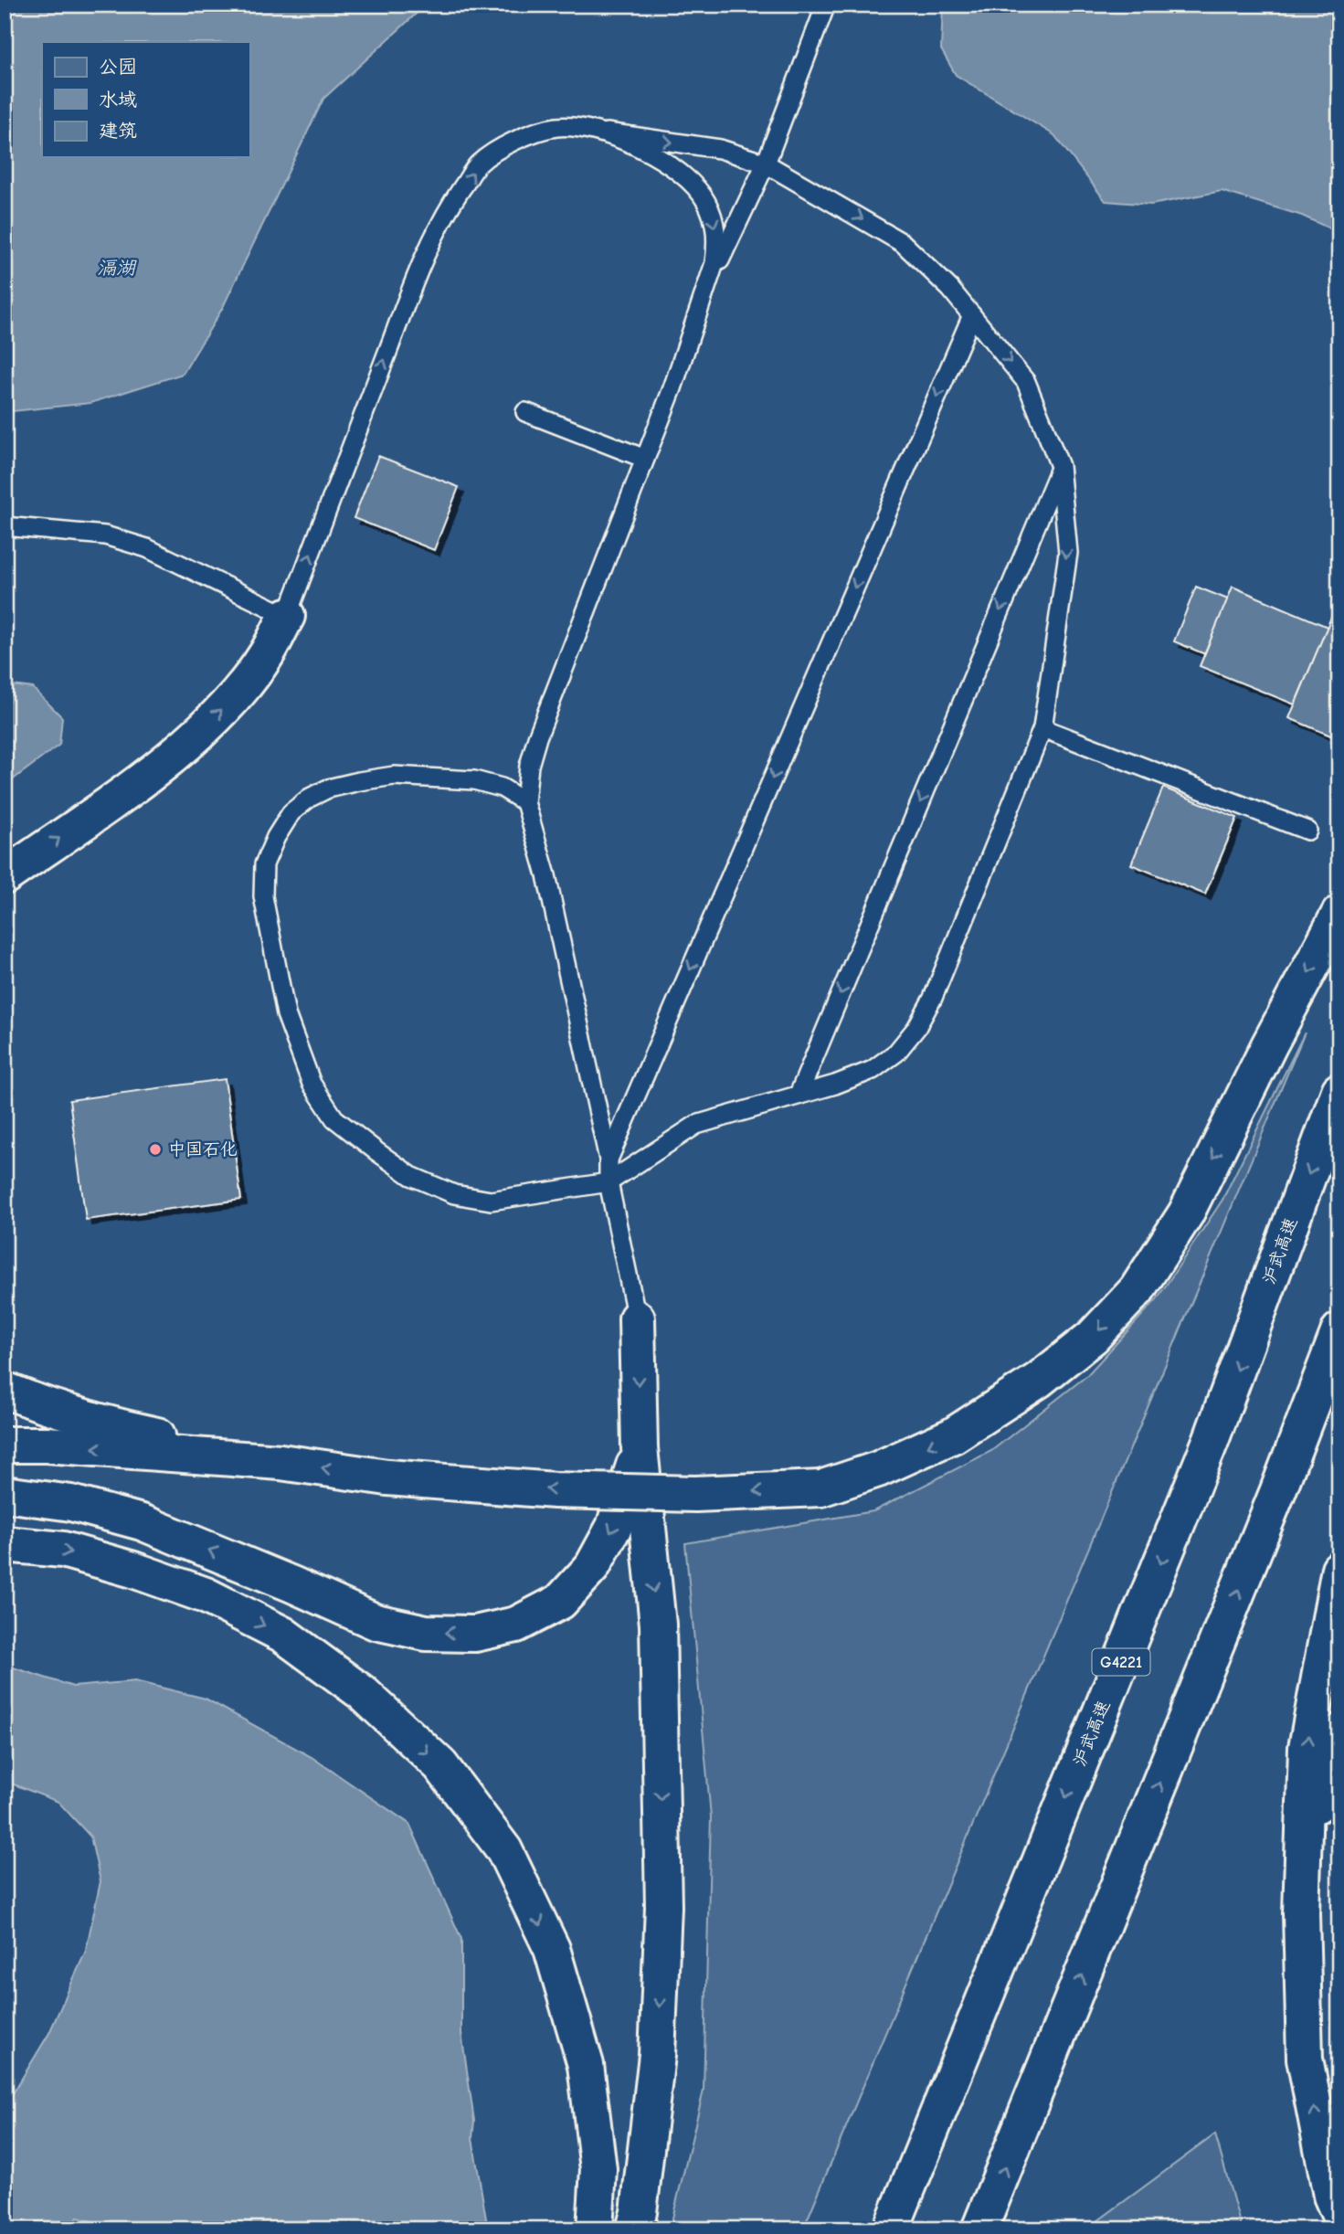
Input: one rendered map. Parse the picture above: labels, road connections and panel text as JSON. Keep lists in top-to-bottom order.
{
  "streets": {
    "highway": ["沪武高速", "G4221"]
  },
  "water": ["滆湖"],
  "places": ["中国石化"],
  "legend": ["公园", "水域", "建筑"]
}
